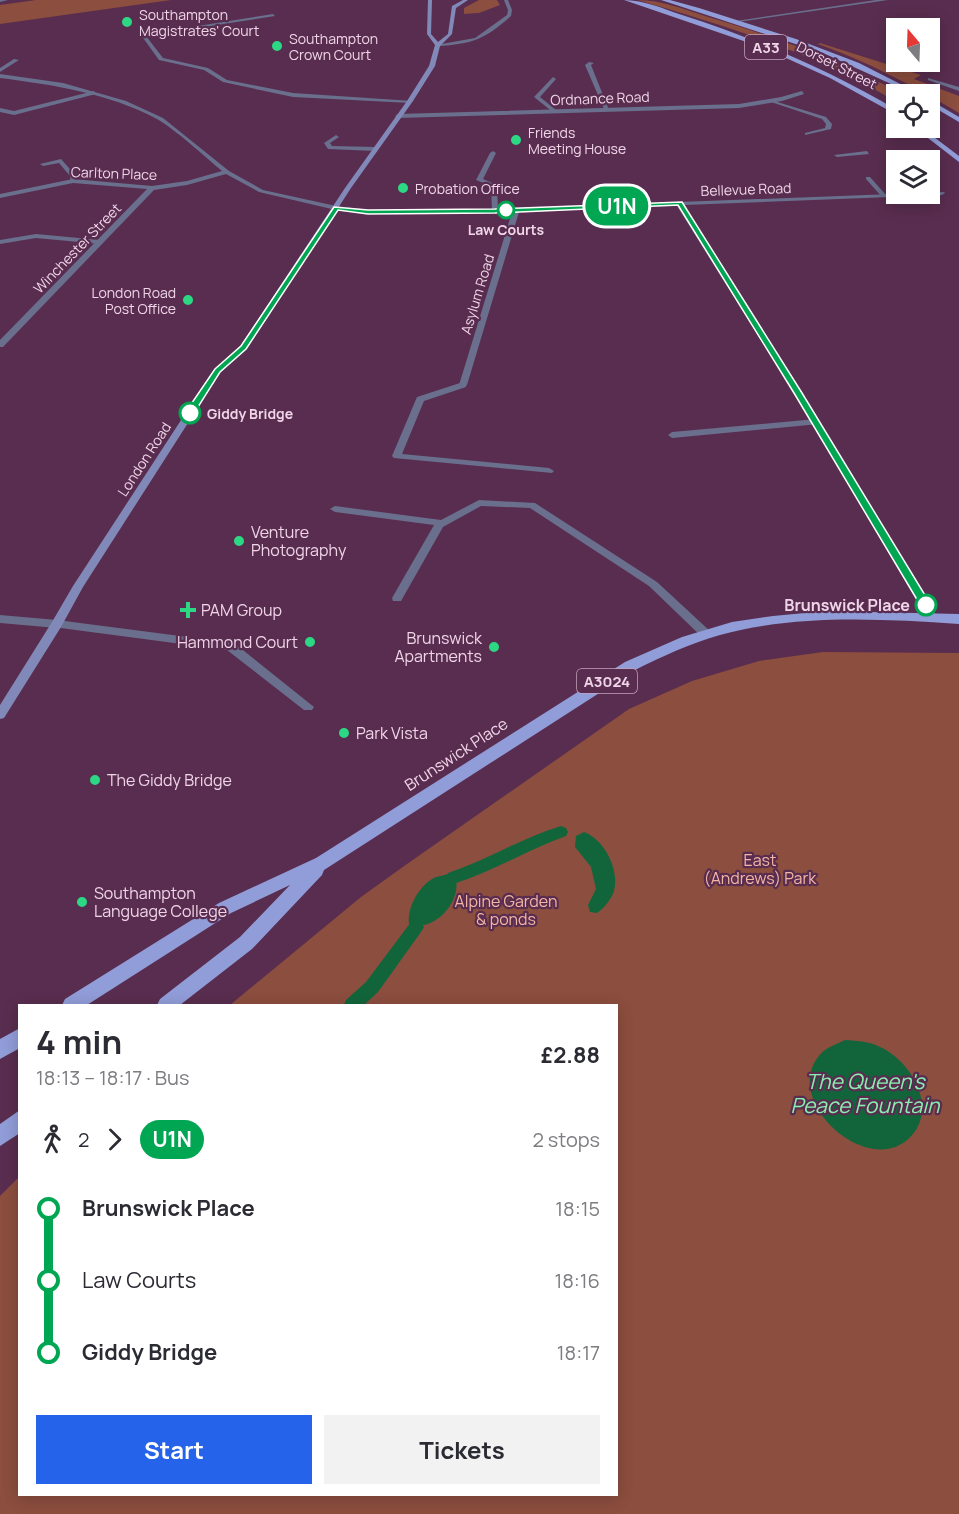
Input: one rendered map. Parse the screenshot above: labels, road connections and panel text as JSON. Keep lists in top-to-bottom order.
{
  "streets": {
    "main road": [
      "A33",
      "Dorset Street",
      "A3024",
      "Brunswick Place"
    ],
    "street": [
      "Ordnance Road",
      "Carlton Place",
      "Bellevue Road",
      "Winchester Street",
      "Asylum Road",
      "London Road"
    ]
  },
  "crossings": [
    ["Ordnance Road", "London Road"],
    ["Carlton Place", "Bellevue Road"],
    ["Carlton Place", "Winchester Street"],
    ["Bellevue Road", "Asylum Road"],
    ["Bellevue Road", "London Road"]
  ],
  "water": ["The Queen's Peace Fountain"],
  "parks": ["East (Andrews) Park", "Alpine Garden & ponds"],
  "places": {
    "other": [
      "Southampton Magistrates' Court",
      "Southampton Crown Court",
      "Friends Meeting House",
      "Probation Office",
      "Law Courts",
      "London Road Post Office",
      "Giddy Bridge",
      "Venture Photography",
      "Brunswick Place",
      "Hammond Court",
      "Brunswick Apartments",
      "Park Vista",
      "The Giddy Bridge",
      "Southampton Language College"
    ],
    "health": ["PAM Group"]
  },
  "lines": ["bus line U1N"],
  "north": "top",
  "page": {
    "on_map": "U1N",
    "heading": ["4 min", "18:13 – 18:17 · Bus", "£2.88"],
    "legs": ["2", "U1N", "2 stops"],
    "list": [
      {
        "name": "Brunswick Place",
        "value": "18:15"
      },
      {
        "name": "Law Courts",
        "value": "18:16"
      },
      {
        "name": "Giddy Bridge",
        "value": "18:17"
      }
    ],
    "buttons": ["Start", "Tickets"]
  }
}
